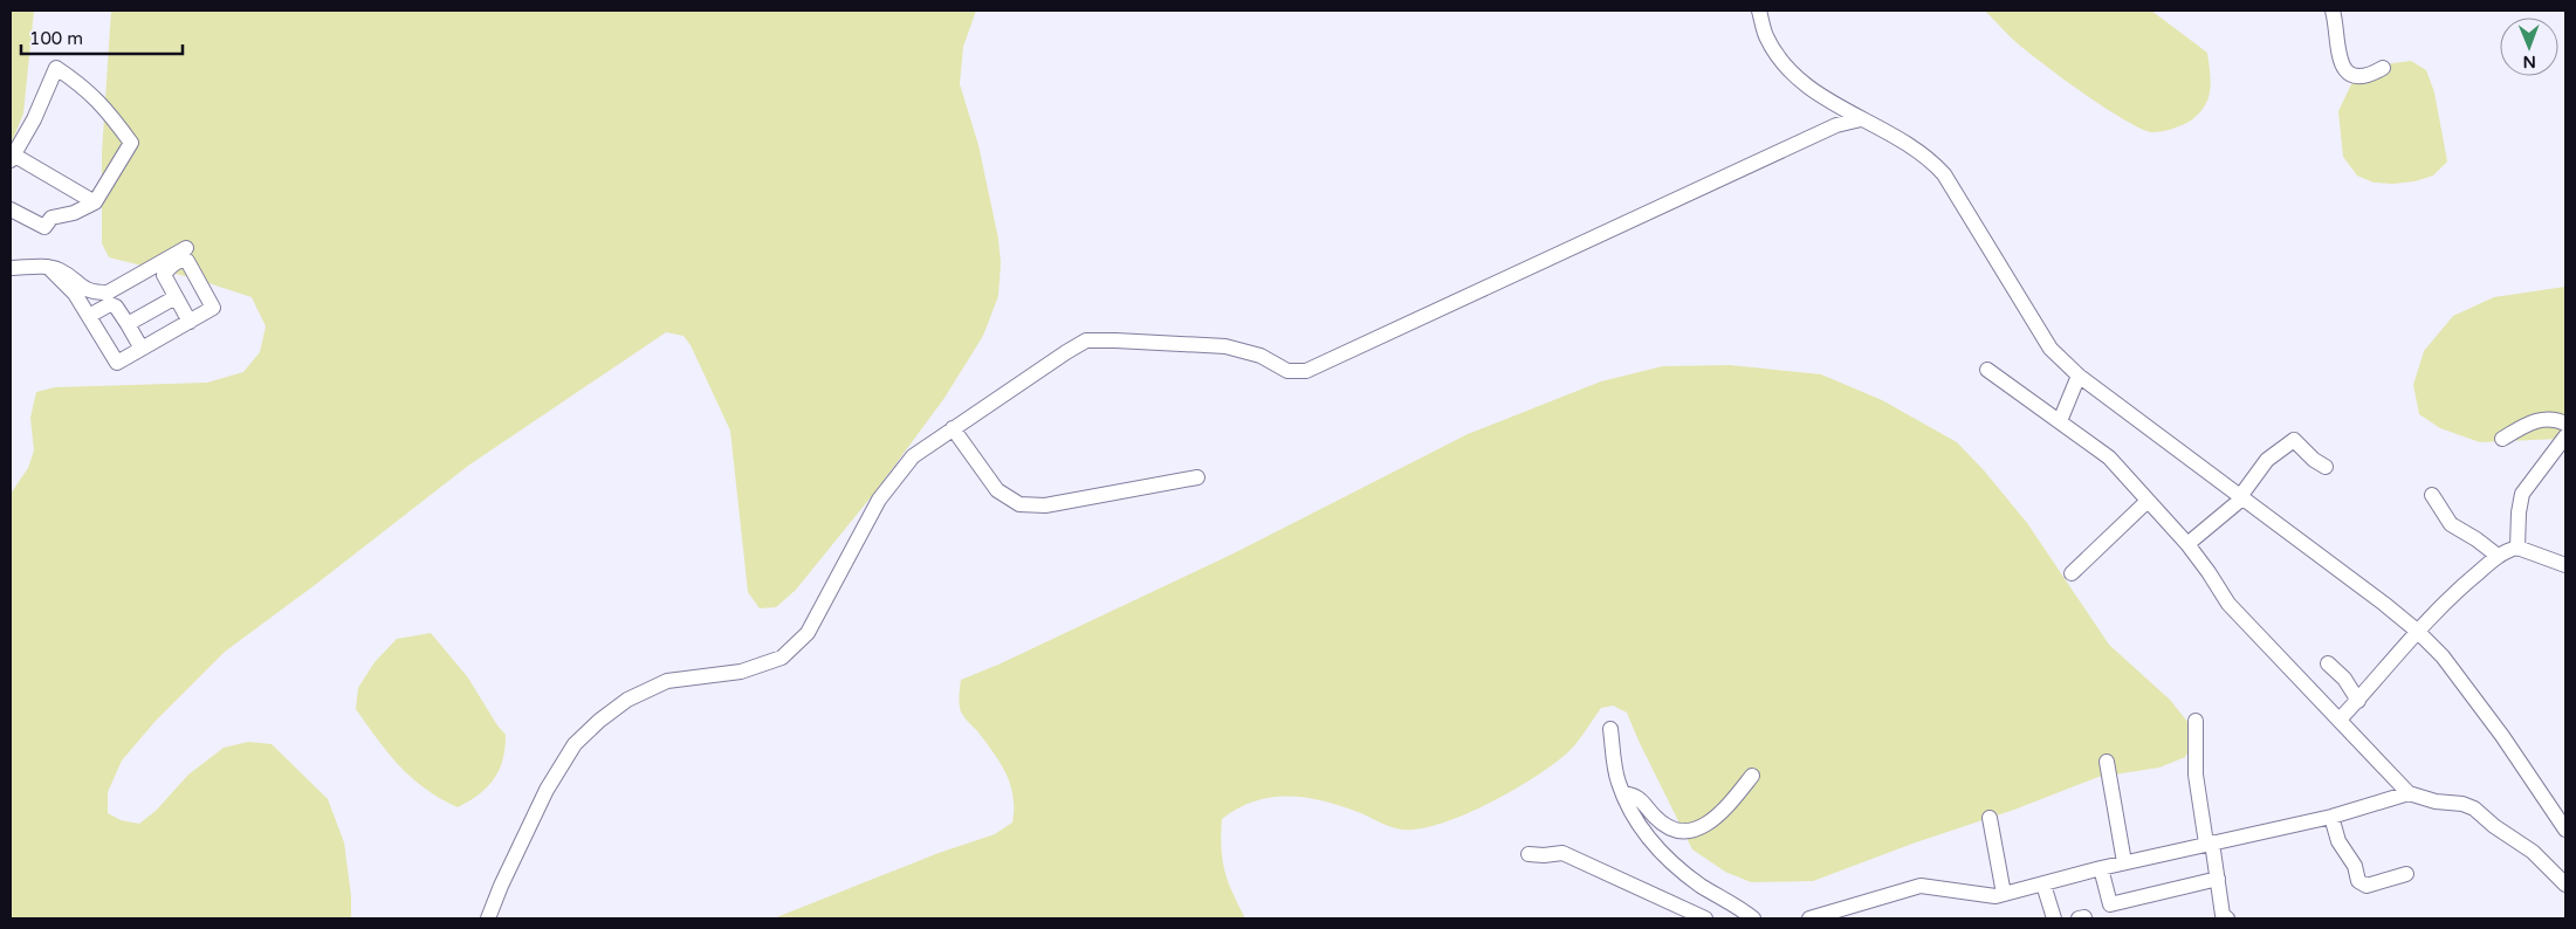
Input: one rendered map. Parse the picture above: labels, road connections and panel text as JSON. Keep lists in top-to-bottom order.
{
  "scale_bar": "100 m",
  "north": "bottom"
}
